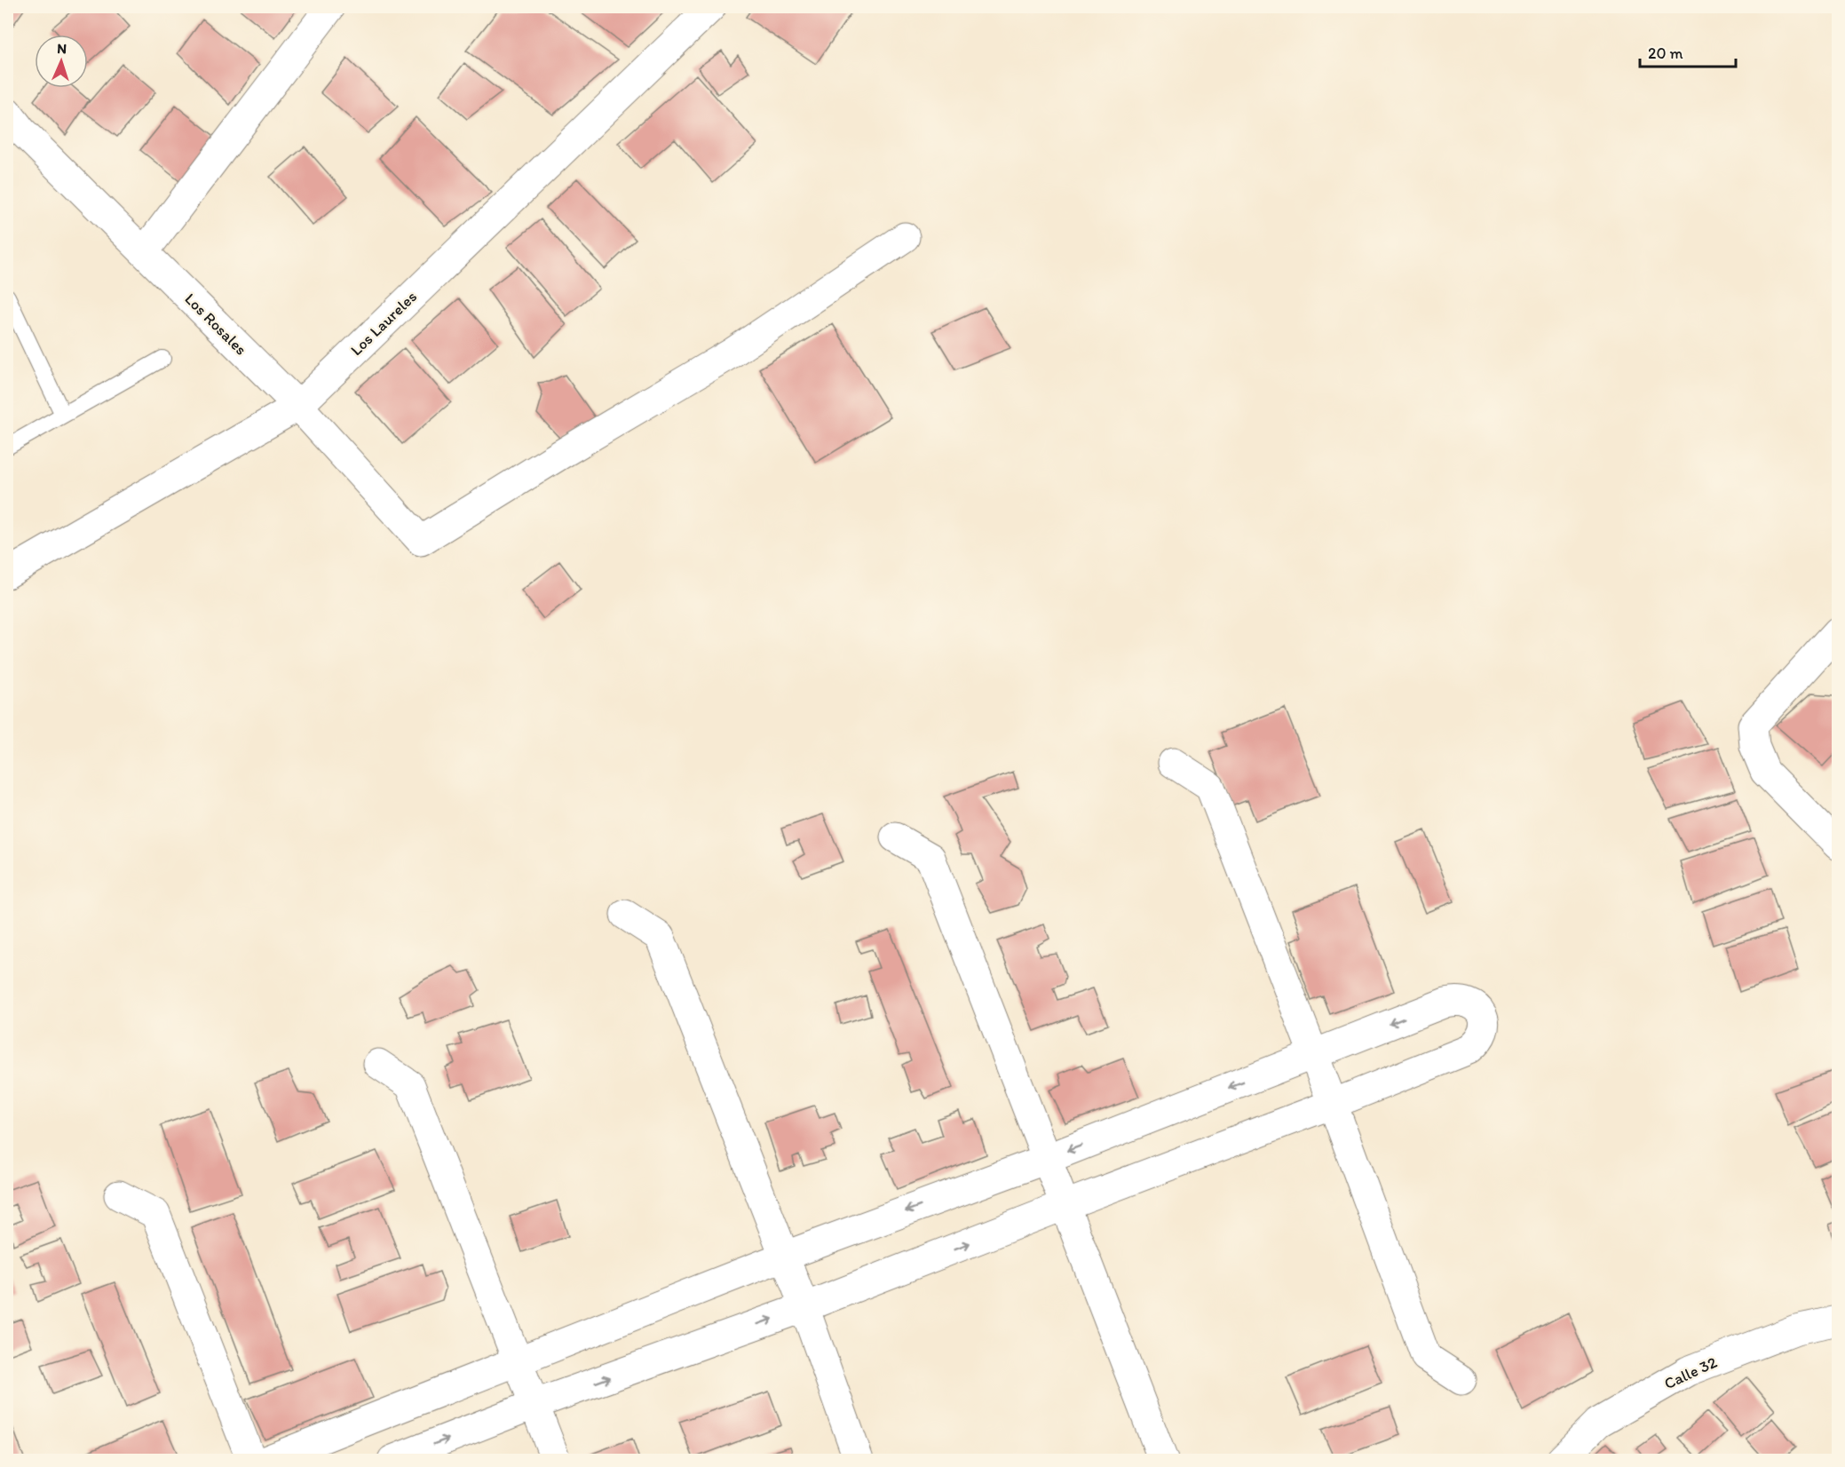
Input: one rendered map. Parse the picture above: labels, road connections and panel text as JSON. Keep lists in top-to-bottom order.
{
  "streets": {
    "street": ["Los Laureles", "Los Rosales", "Calle 32"]
  },
  "crossings": [
    ["Los Laureles", "Los Rosales"]
  ],
  "scale_bar": "20 m",
  "north": "top"
}
